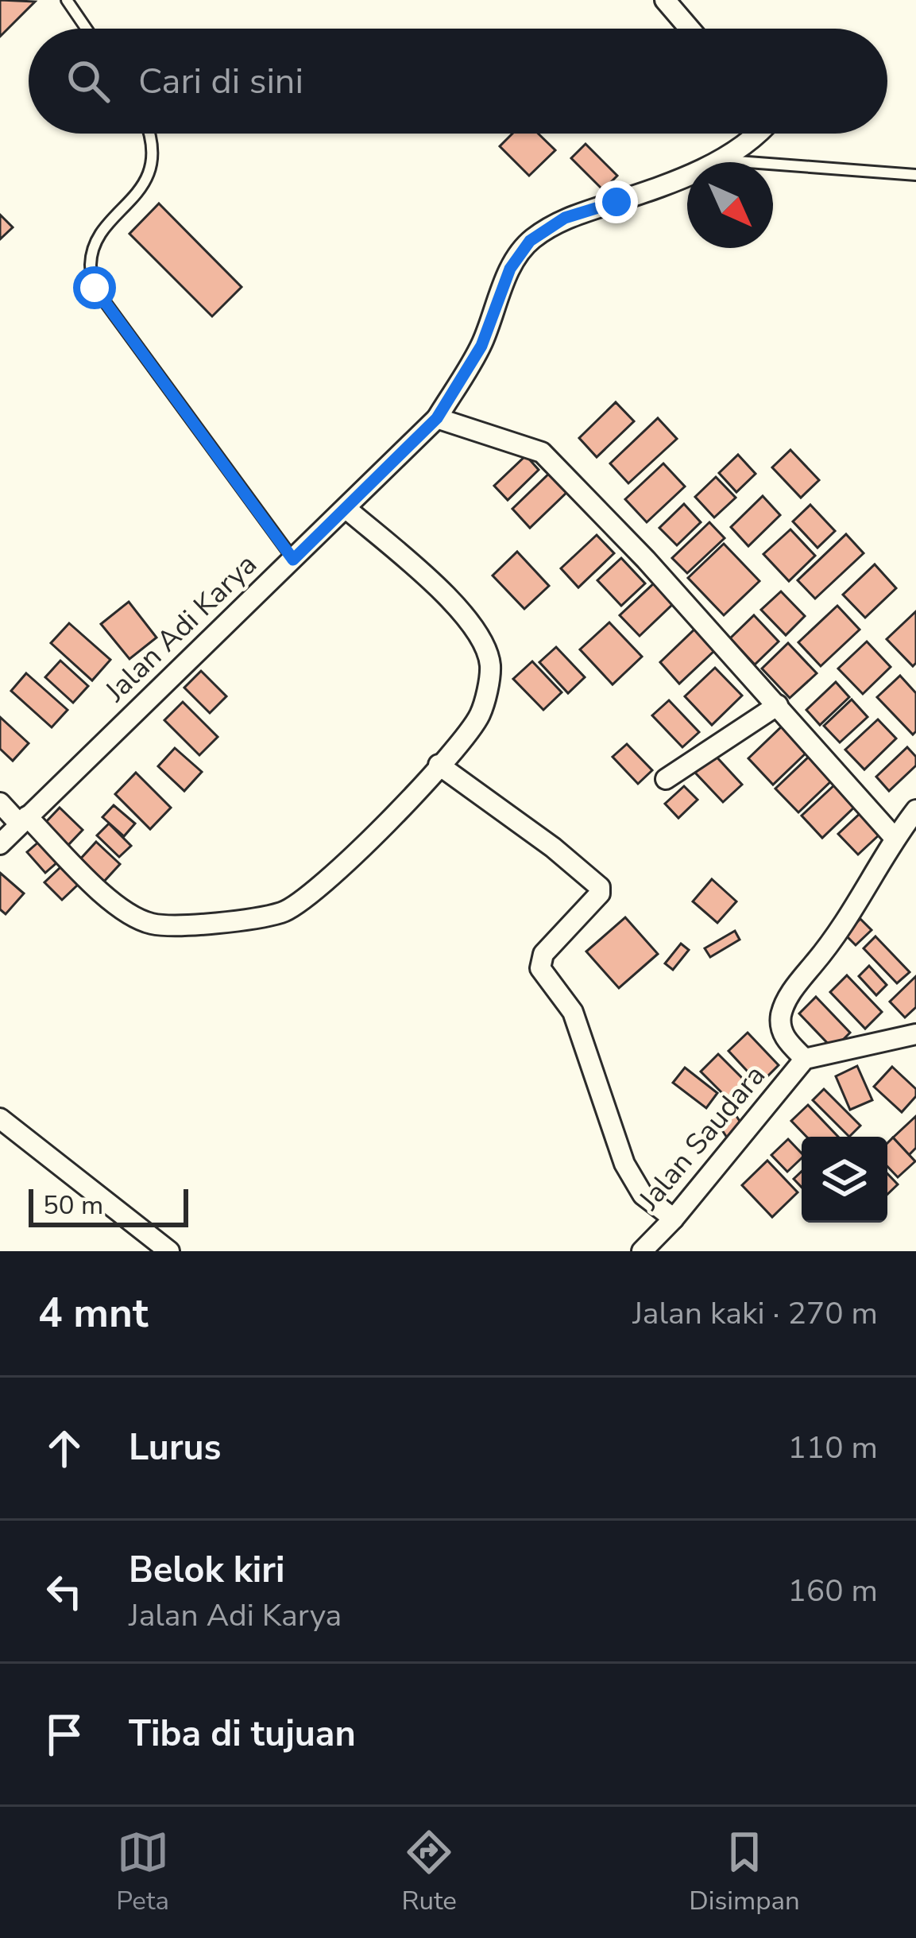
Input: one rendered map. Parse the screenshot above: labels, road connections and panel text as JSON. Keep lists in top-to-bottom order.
{
  "streets": {
    "street": ["Jalan Adi Karya", "Jalan Saudara"]
  },
  "scale_bar": "50 m",
  "north": "bottom right",
  "page": {
    "search": "Cari di sini",
    "scale": "50 m",
    "heading": ["4 mnt", "Jalan kaki · 270 m"],
    "list": [
      ["Lurus", "110 m"],
      ["Belok kiri", "Jalan Adi Karya", "160 m"],
      "Tiba di tujuan"
    ],
    "nav": ["Peta", "Rute", "Disimpan"]
  }
}
